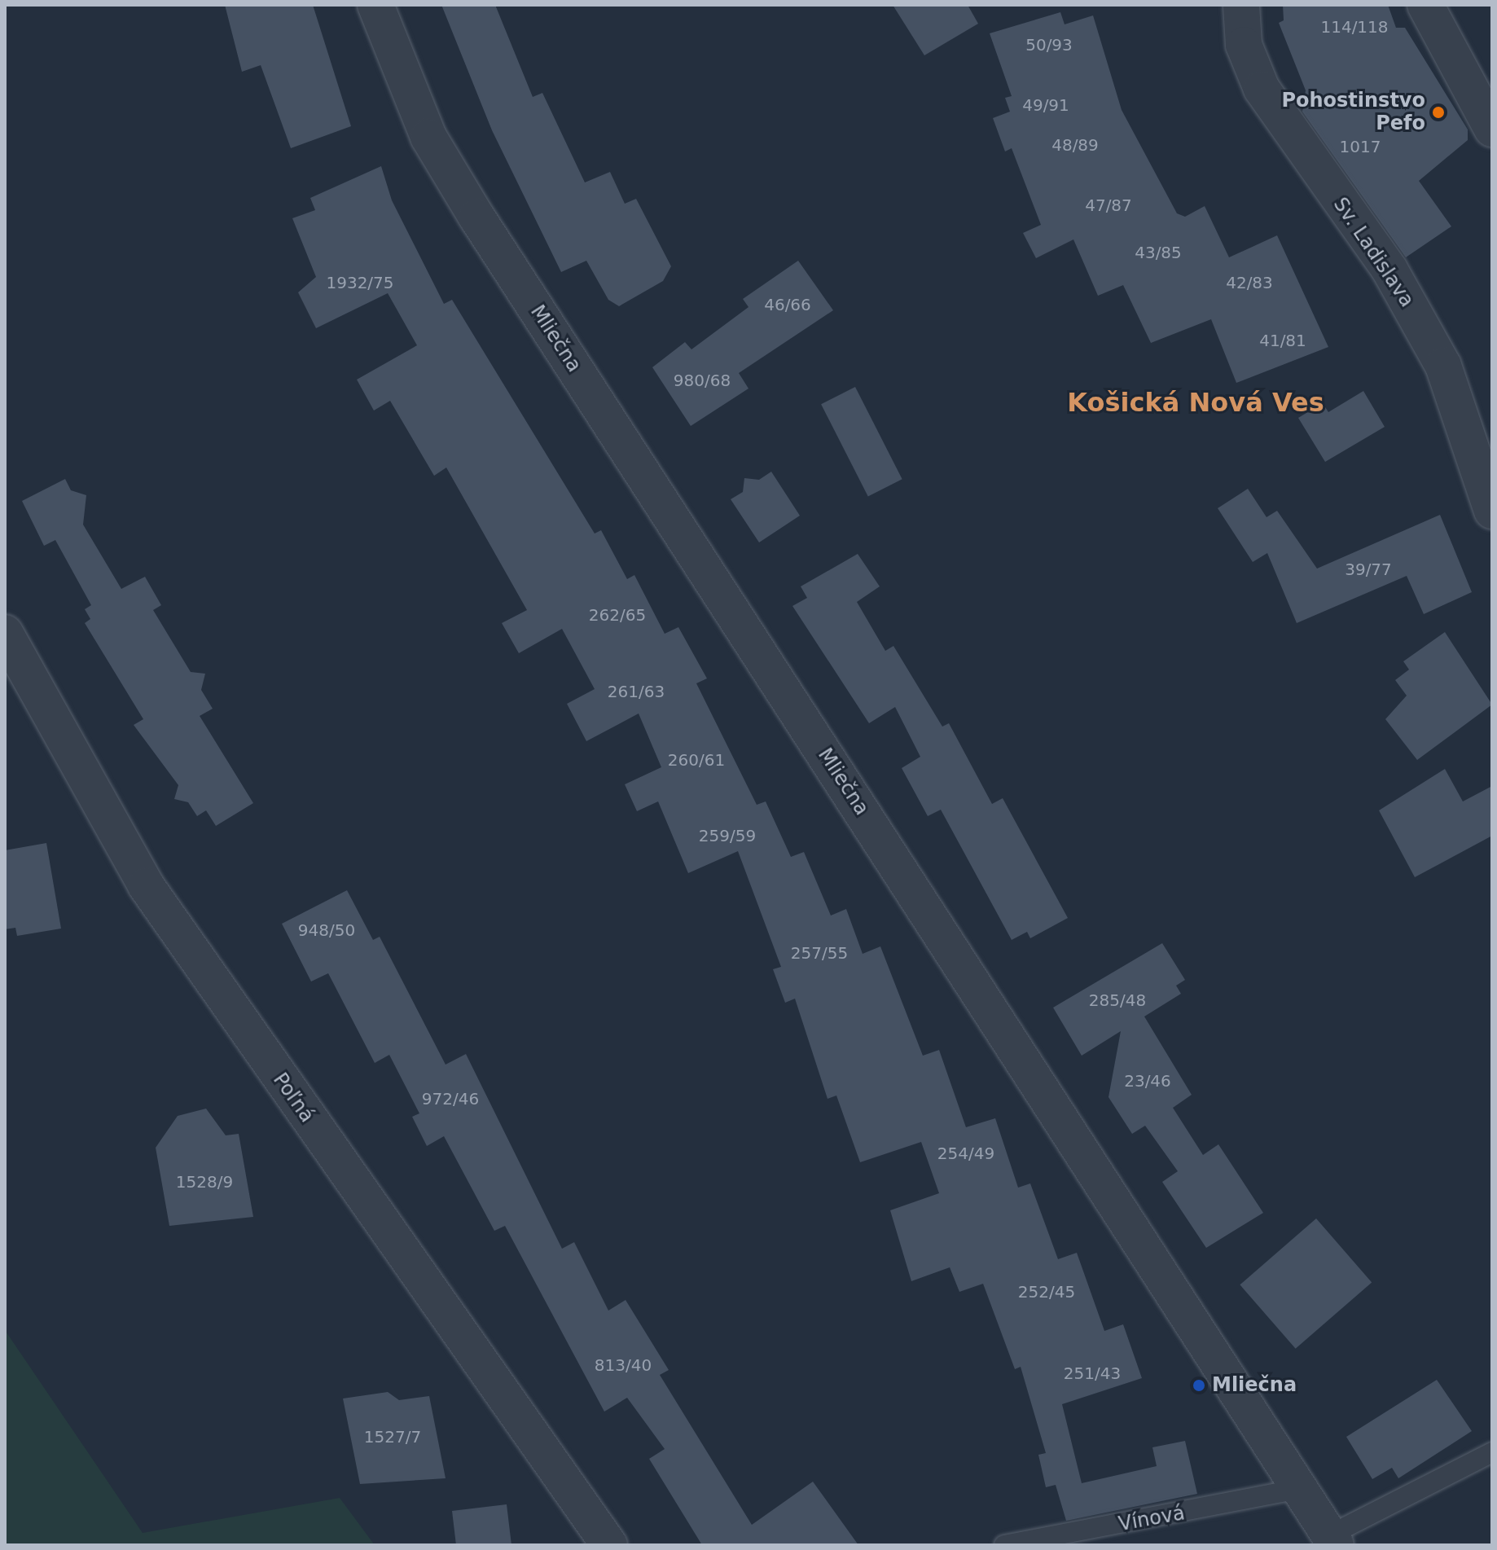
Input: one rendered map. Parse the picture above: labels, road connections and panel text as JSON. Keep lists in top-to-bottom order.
{
  "streets": {
    "street": ["Sv. Ladislava", "Mliečna", "Poľná"],
    "lane": ["Vínová"]
  },
  "crossings": [
    ["Mliečna", "Vínová"]
  ],
  "districts": ["Košická Nová Ves"],
  "places": ["Pohostinstvo Pefo", "Mliečna"],
  "house_numbers": [
    "114/118",
    "50/93",
    "49/91",
    "48/89",
    "1017",
    "47/87",
    "43/85",
    "1932/75",
    "42/83",
    "46/66",
    "41/81",
    "980/68",
    "39/77",
    "262/65",
    "261/63",
    "260/61",
    "259/59",
    "948/50",
    "257/55",
    "285/48",
    "23/46",
    "972/46",
    "254/49",
    "1528/9",
    "252/45",
    "813/40",
    "251/43",
    "1527/7"
  ]
}
